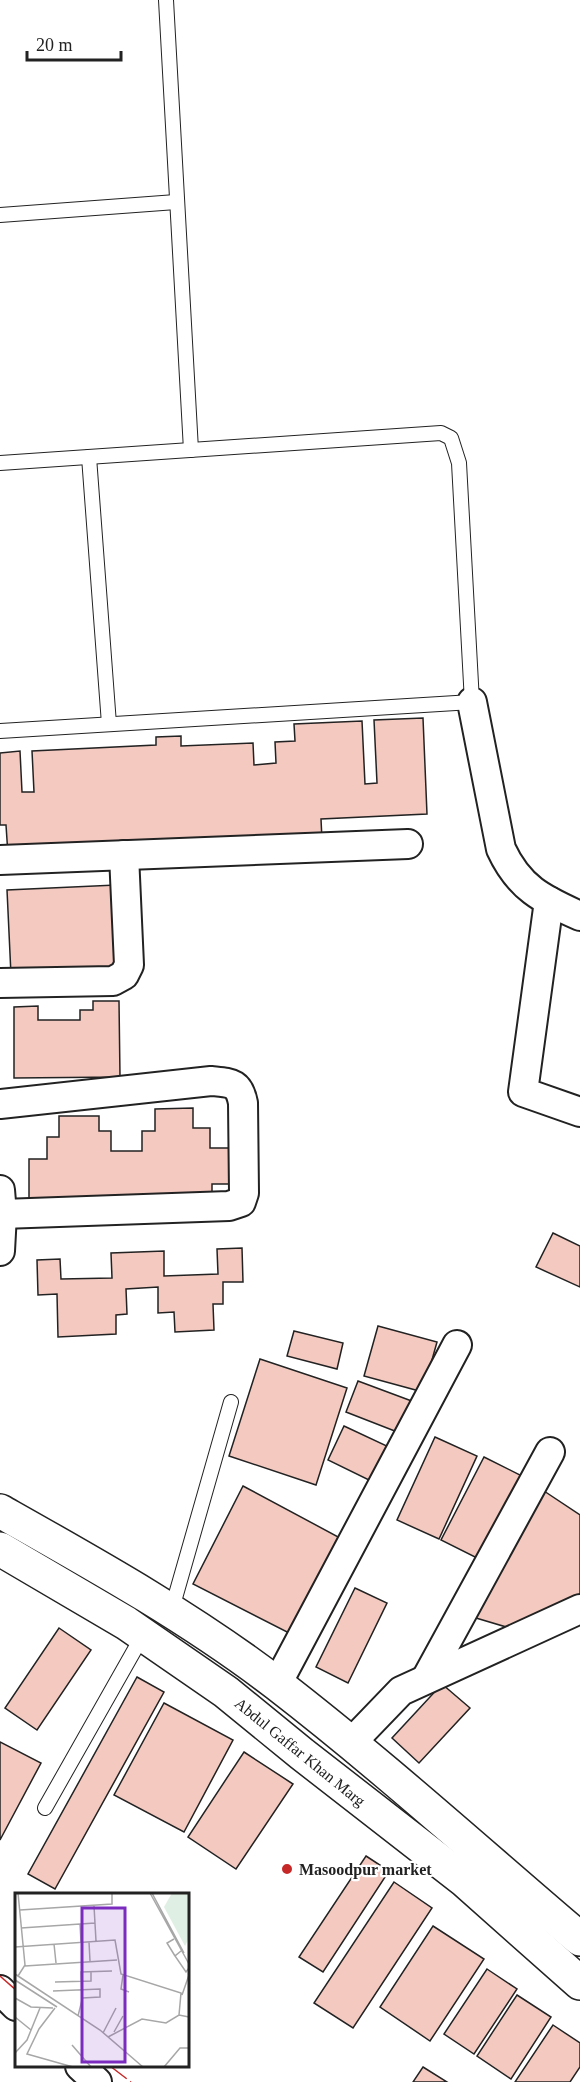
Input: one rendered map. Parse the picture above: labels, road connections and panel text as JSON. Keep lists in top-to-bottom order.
{
  "streets": {
    "main road": ["Abdul Gaffar Khan Marg"]
  },
  "places": ["Masoodpur market"],
  "scale_bar": "20 m"
}
